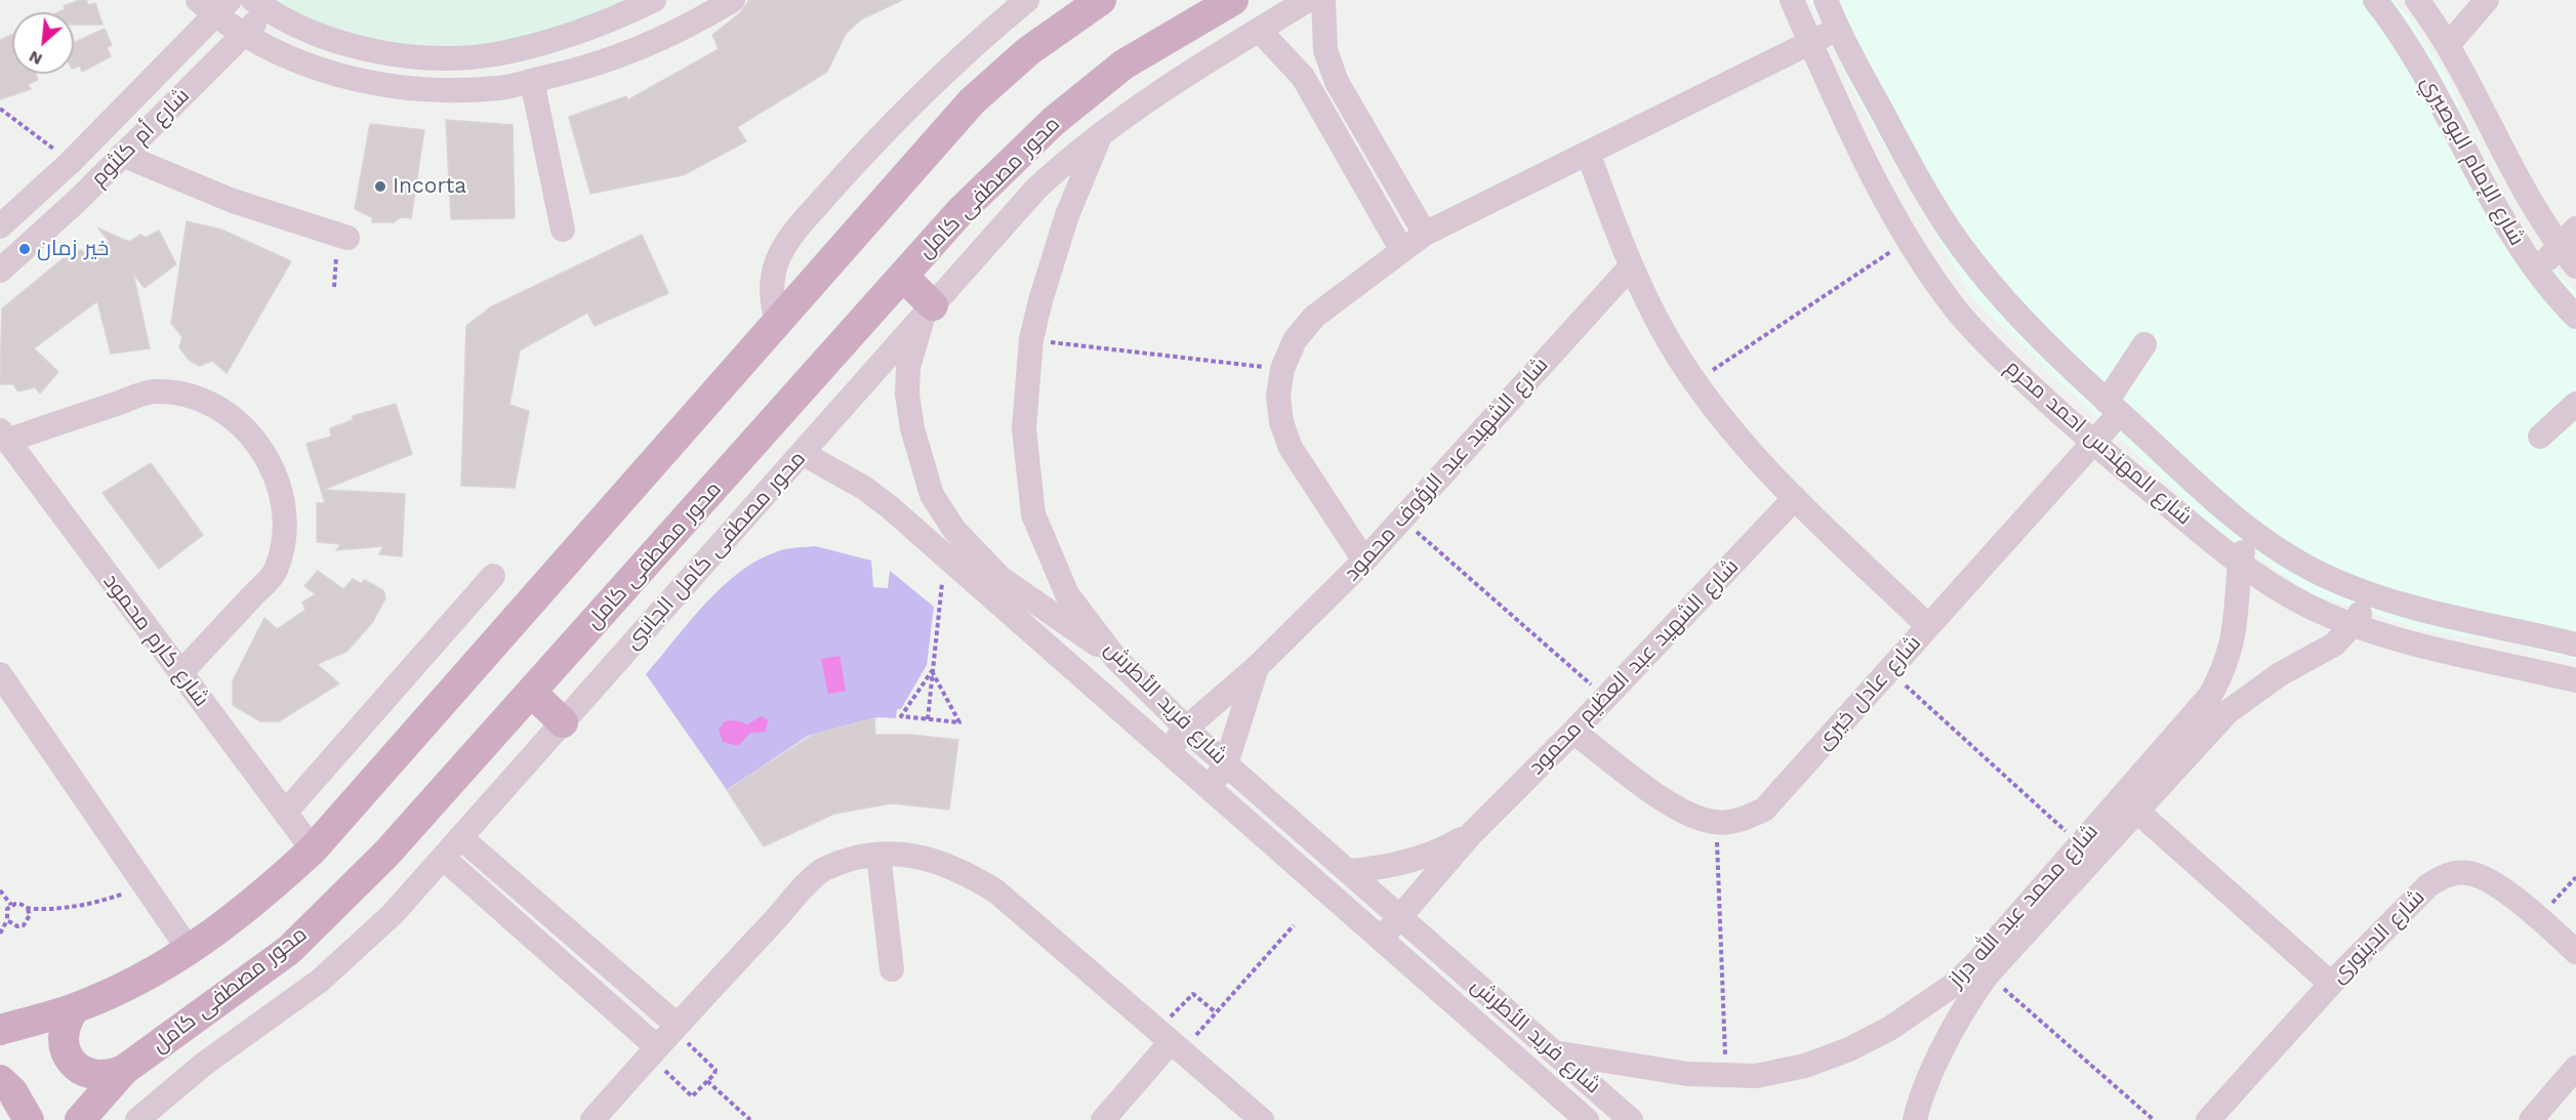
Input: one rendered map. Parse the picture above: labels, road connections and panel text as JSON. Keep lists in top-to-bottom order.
{
  "streets": {
    "main road": ["محور مصطفى كامل"],
    "street": [
      "شارع أم كلثوم",
      "شارع الإمام البوصيري",
      "شارع المهندس احمد محرم",
      "شارع الشهيد عبد الرؤوف محمود",
      "محور مصطفى كامل الجانبى",
      "شارع كارم محمود",
      "شارع الشهيد عبد العظيم محمود",
      "شارع عادل خيرى",
      "شارع فريد الأطرش",
      "شارع محمد عبد الله دراز",
      "شارع الدينورى"
    ]
  },
  "crossings": [
    ["شارع المهندس احمد محرم", "شارع عادل خيرى"],
    ["شارع المهندس احمد محرم", "شارع محمد عبد الله دراز"],
    ["شارع الشهيد عبد الرؤوف محمود", "شارع فريد الأطرش"],
    ["محور مصطفى كامل الجانبى", "شارع فريد الأطرش"],
    ["شارع الشهيد عبد العظيم محمود", "شارع عادل خيرى"],
    ["شارع الشهيد عبد العظيم محمود", "شارع فريد الأطرش"],
    ["شارع فريد الأطرش", "شارع محمد عبد الله دراز"]
  ],
  "places": ["Incorta", "خير زمان"],
  "north": "bottom left"
}
